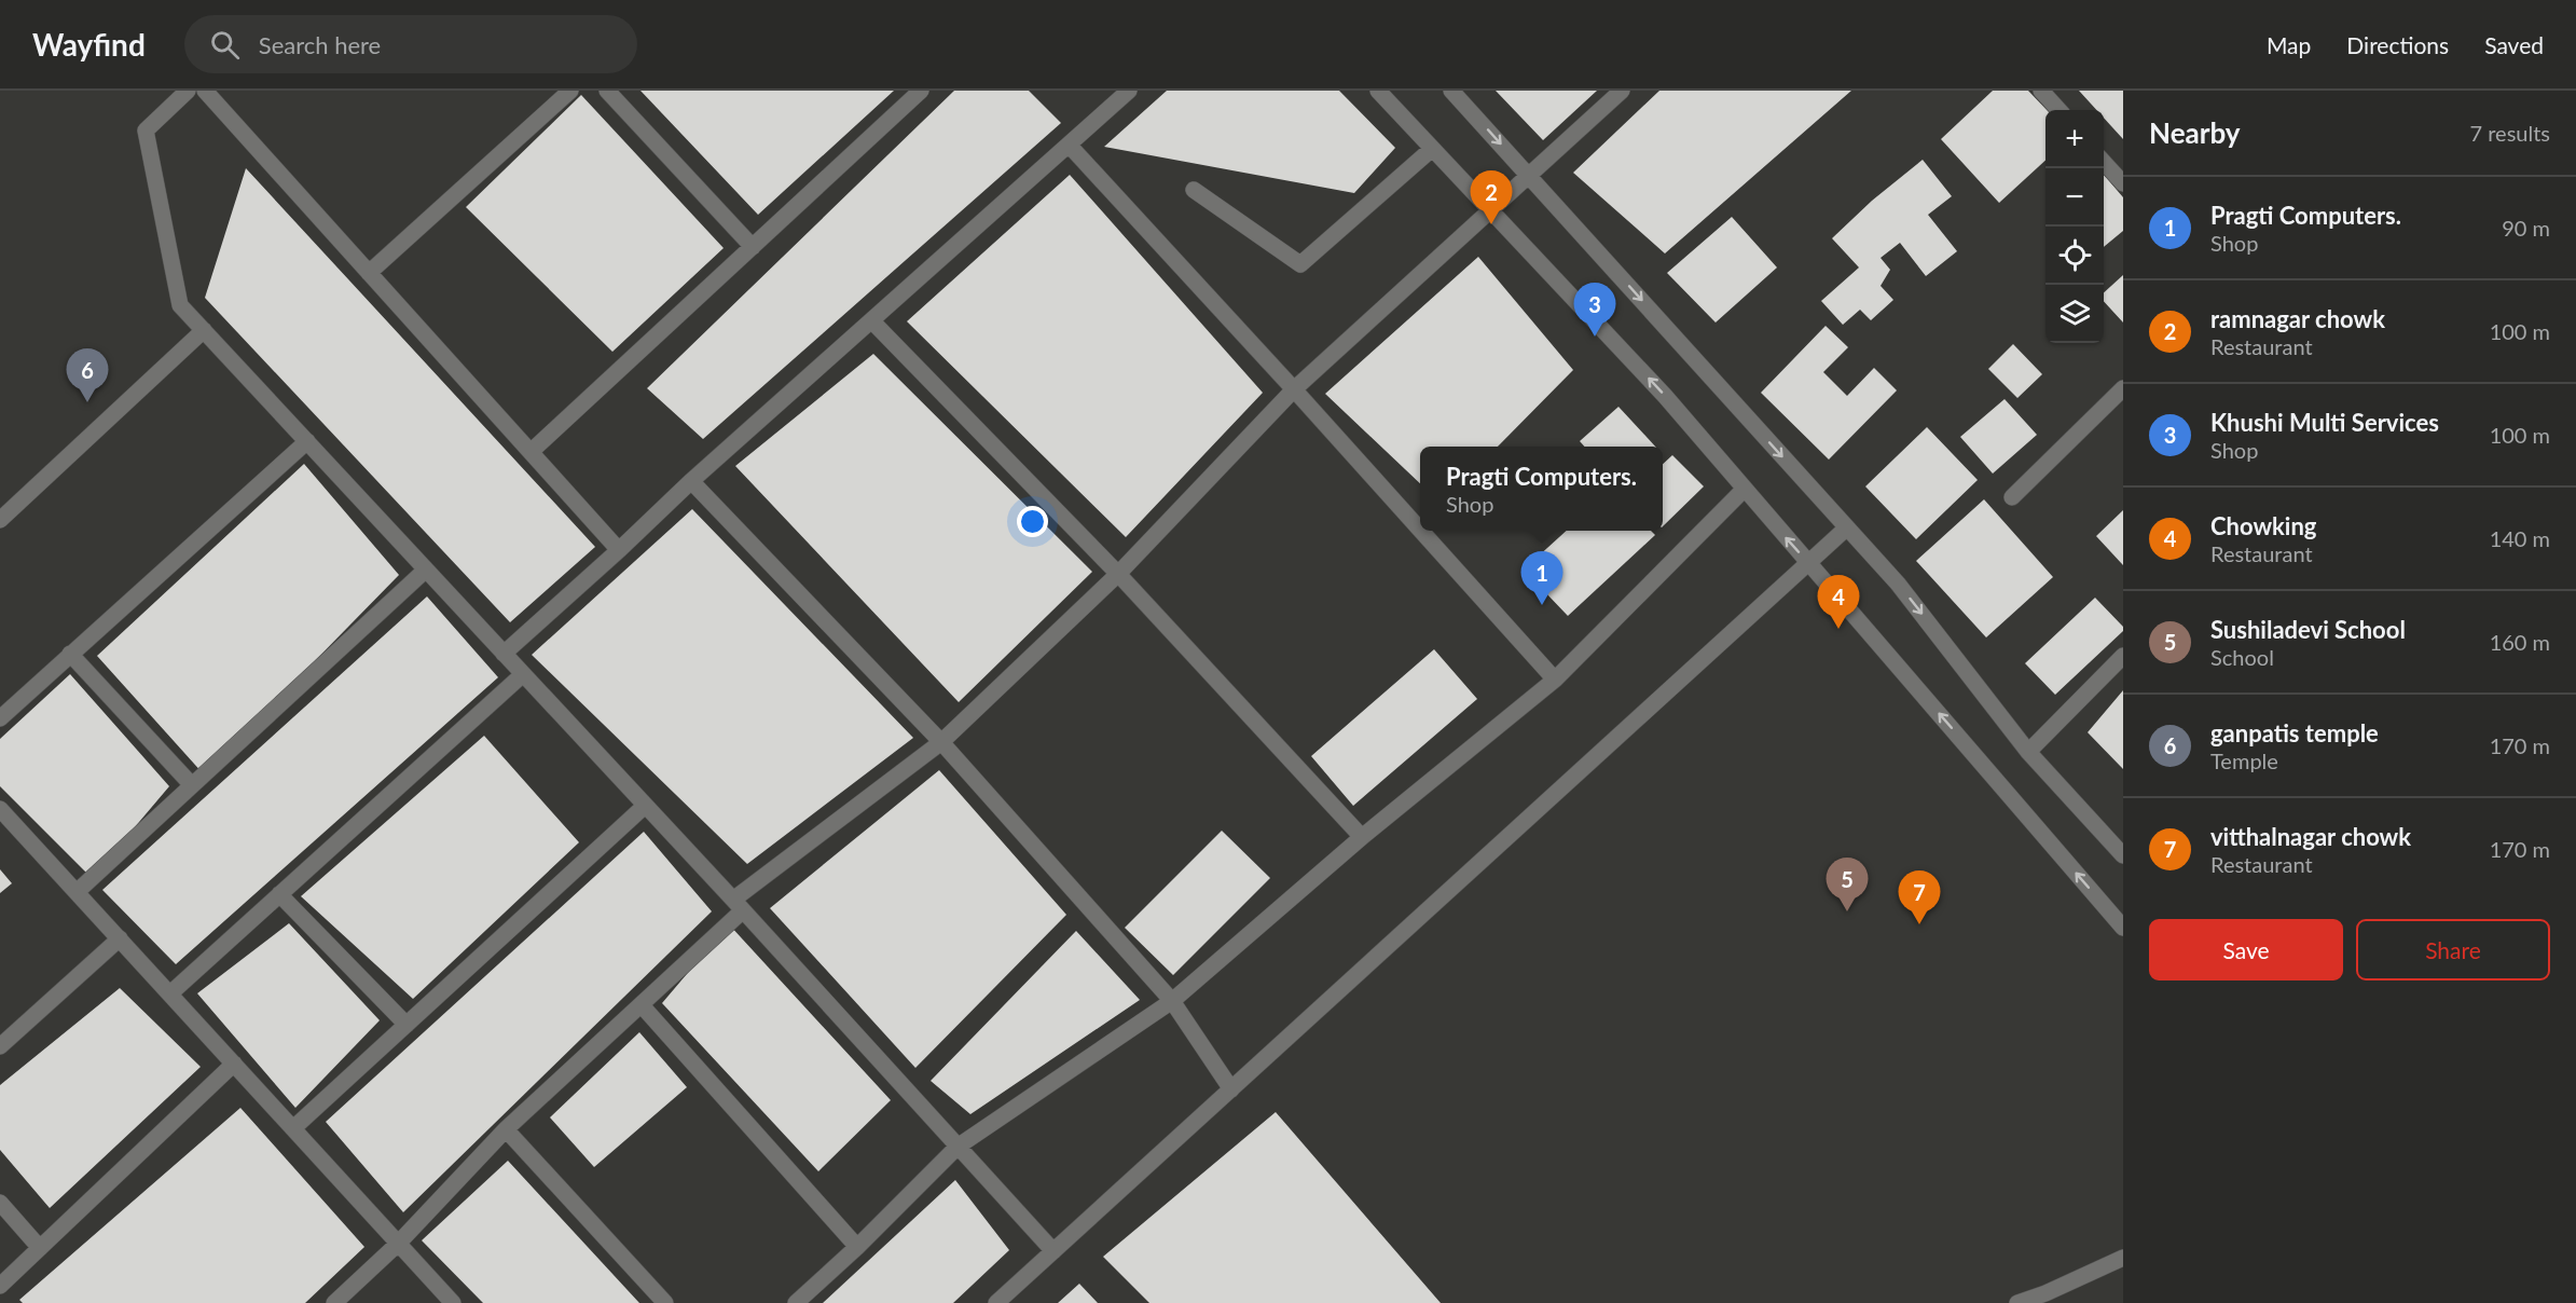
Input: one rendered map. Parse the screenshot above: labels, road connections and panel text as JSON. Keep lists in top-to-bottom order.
{
  "page": {
    "header": "Wayfind",
    "search": "Search here",
    "nav": ["Map", "Directions", "Saved"],
    "heading": ["Nearby", "7 results"],
    "map_buttons": ["+", "−"],
    "pins": [
      "2",
      "3",
      "6",
      "1",
      "4",
      "5",
      "7"
    ],
    "list": [
      {
        "mark": "1",
        "name": "Pragti Computers.",
        "note": "Shop",
        "value": "90 m"
      },
      {
        "mark": "2",
        "name": "ramnagar chowk",
        "note": "Restaurant",
        "value": "100 m"
      },
      {
        "mark": "3",
        "name": "Khushi Multi Services",
        "note": "Shop",
        "value": "100 m"
      },
      {
        "mark": "4",
        "name": "Chowking",
        "note": "Restaurant",
        "value": "140 m"
      },
      {
        "mark": "5",
        "name": "Sushiladevi School",
        "note": "School",
        "value": "160 m"
      },
      {
        "mark": "6",
        "name": "ganpatis temple",
        "note": "Temple",
        "value": "170 m"
      },
      {
        "mark": "7",
        "name": "vitthalnagar chowk",
        "note": "Restaurant",
        "value": "170 m"
      }
    ],
    "popup": ["Pragti Computers.", "Shop"],
    "buttons": ["Save", "Share"]
  }
}
